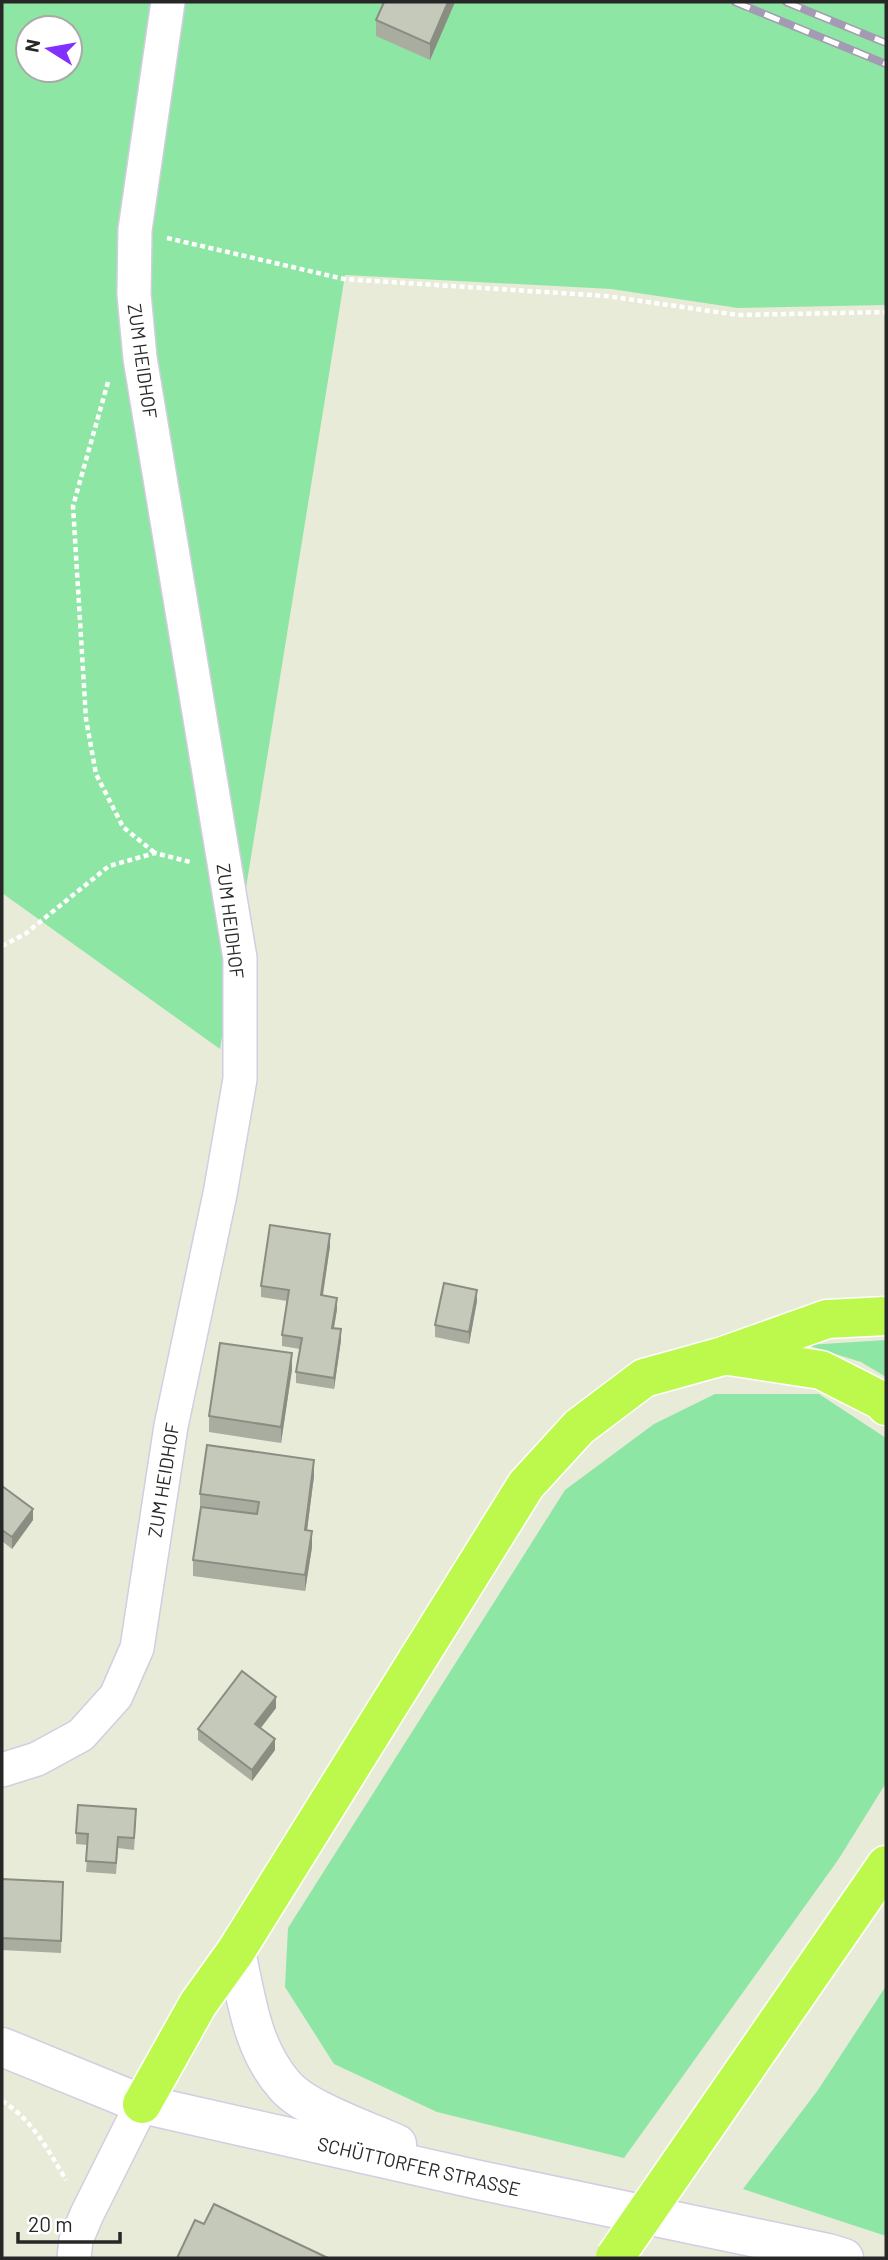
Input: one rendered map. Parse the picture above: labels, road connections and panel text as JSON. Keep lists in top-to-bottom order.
{
  "streets": {
    "main road": ["SCHÜTTORFER STRASSE"],
    "street": ["ZUM HEIDHOF"]
  },
  "scale_bar": "20 m",
  "north": "left"
}
